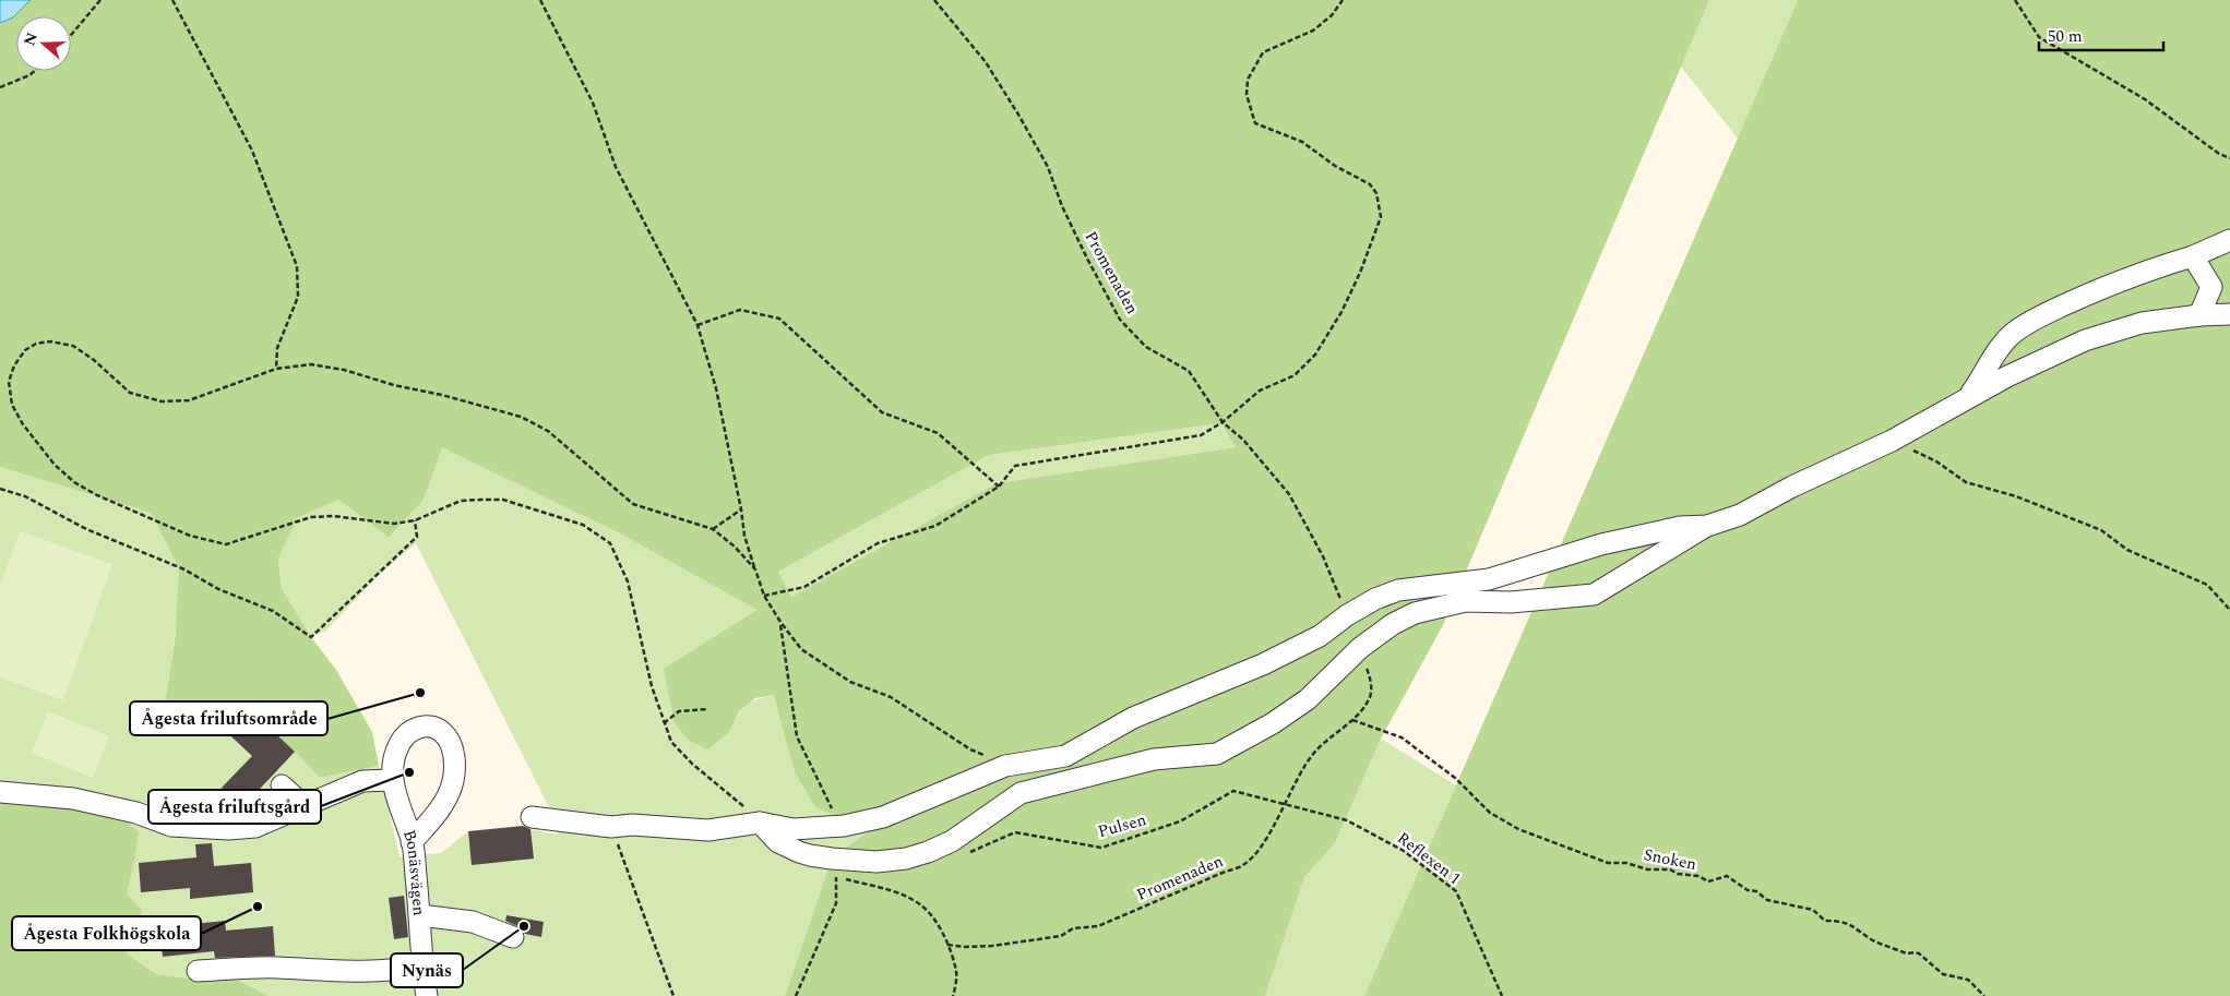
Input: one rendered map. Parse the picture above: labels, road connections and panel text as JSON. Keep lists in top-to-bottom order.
{
  "streets": {
    "street": ["Bonäsvägen"],
    "path": [
      "Promenaden",
      "Pulsen",
      "Reflexen 1",
      "Snoken"
    ]
  },
  "crossings": [
    ["Promenaden", "Pulsen"],
    ["Promenaden", "Reflexen 1"],
    ["Promenaden", "Snoken"],
    ["Pulsen", "Reflexen 1"]
  ],
  "places": [
    "Ågesta friluftsområde",
    "Ågesta friluftsgård",
    "Ågesta Folkhögskola",
    "Nynäs"
  ],
  "scale_bar": "50 m",
  "north": "left"
}
